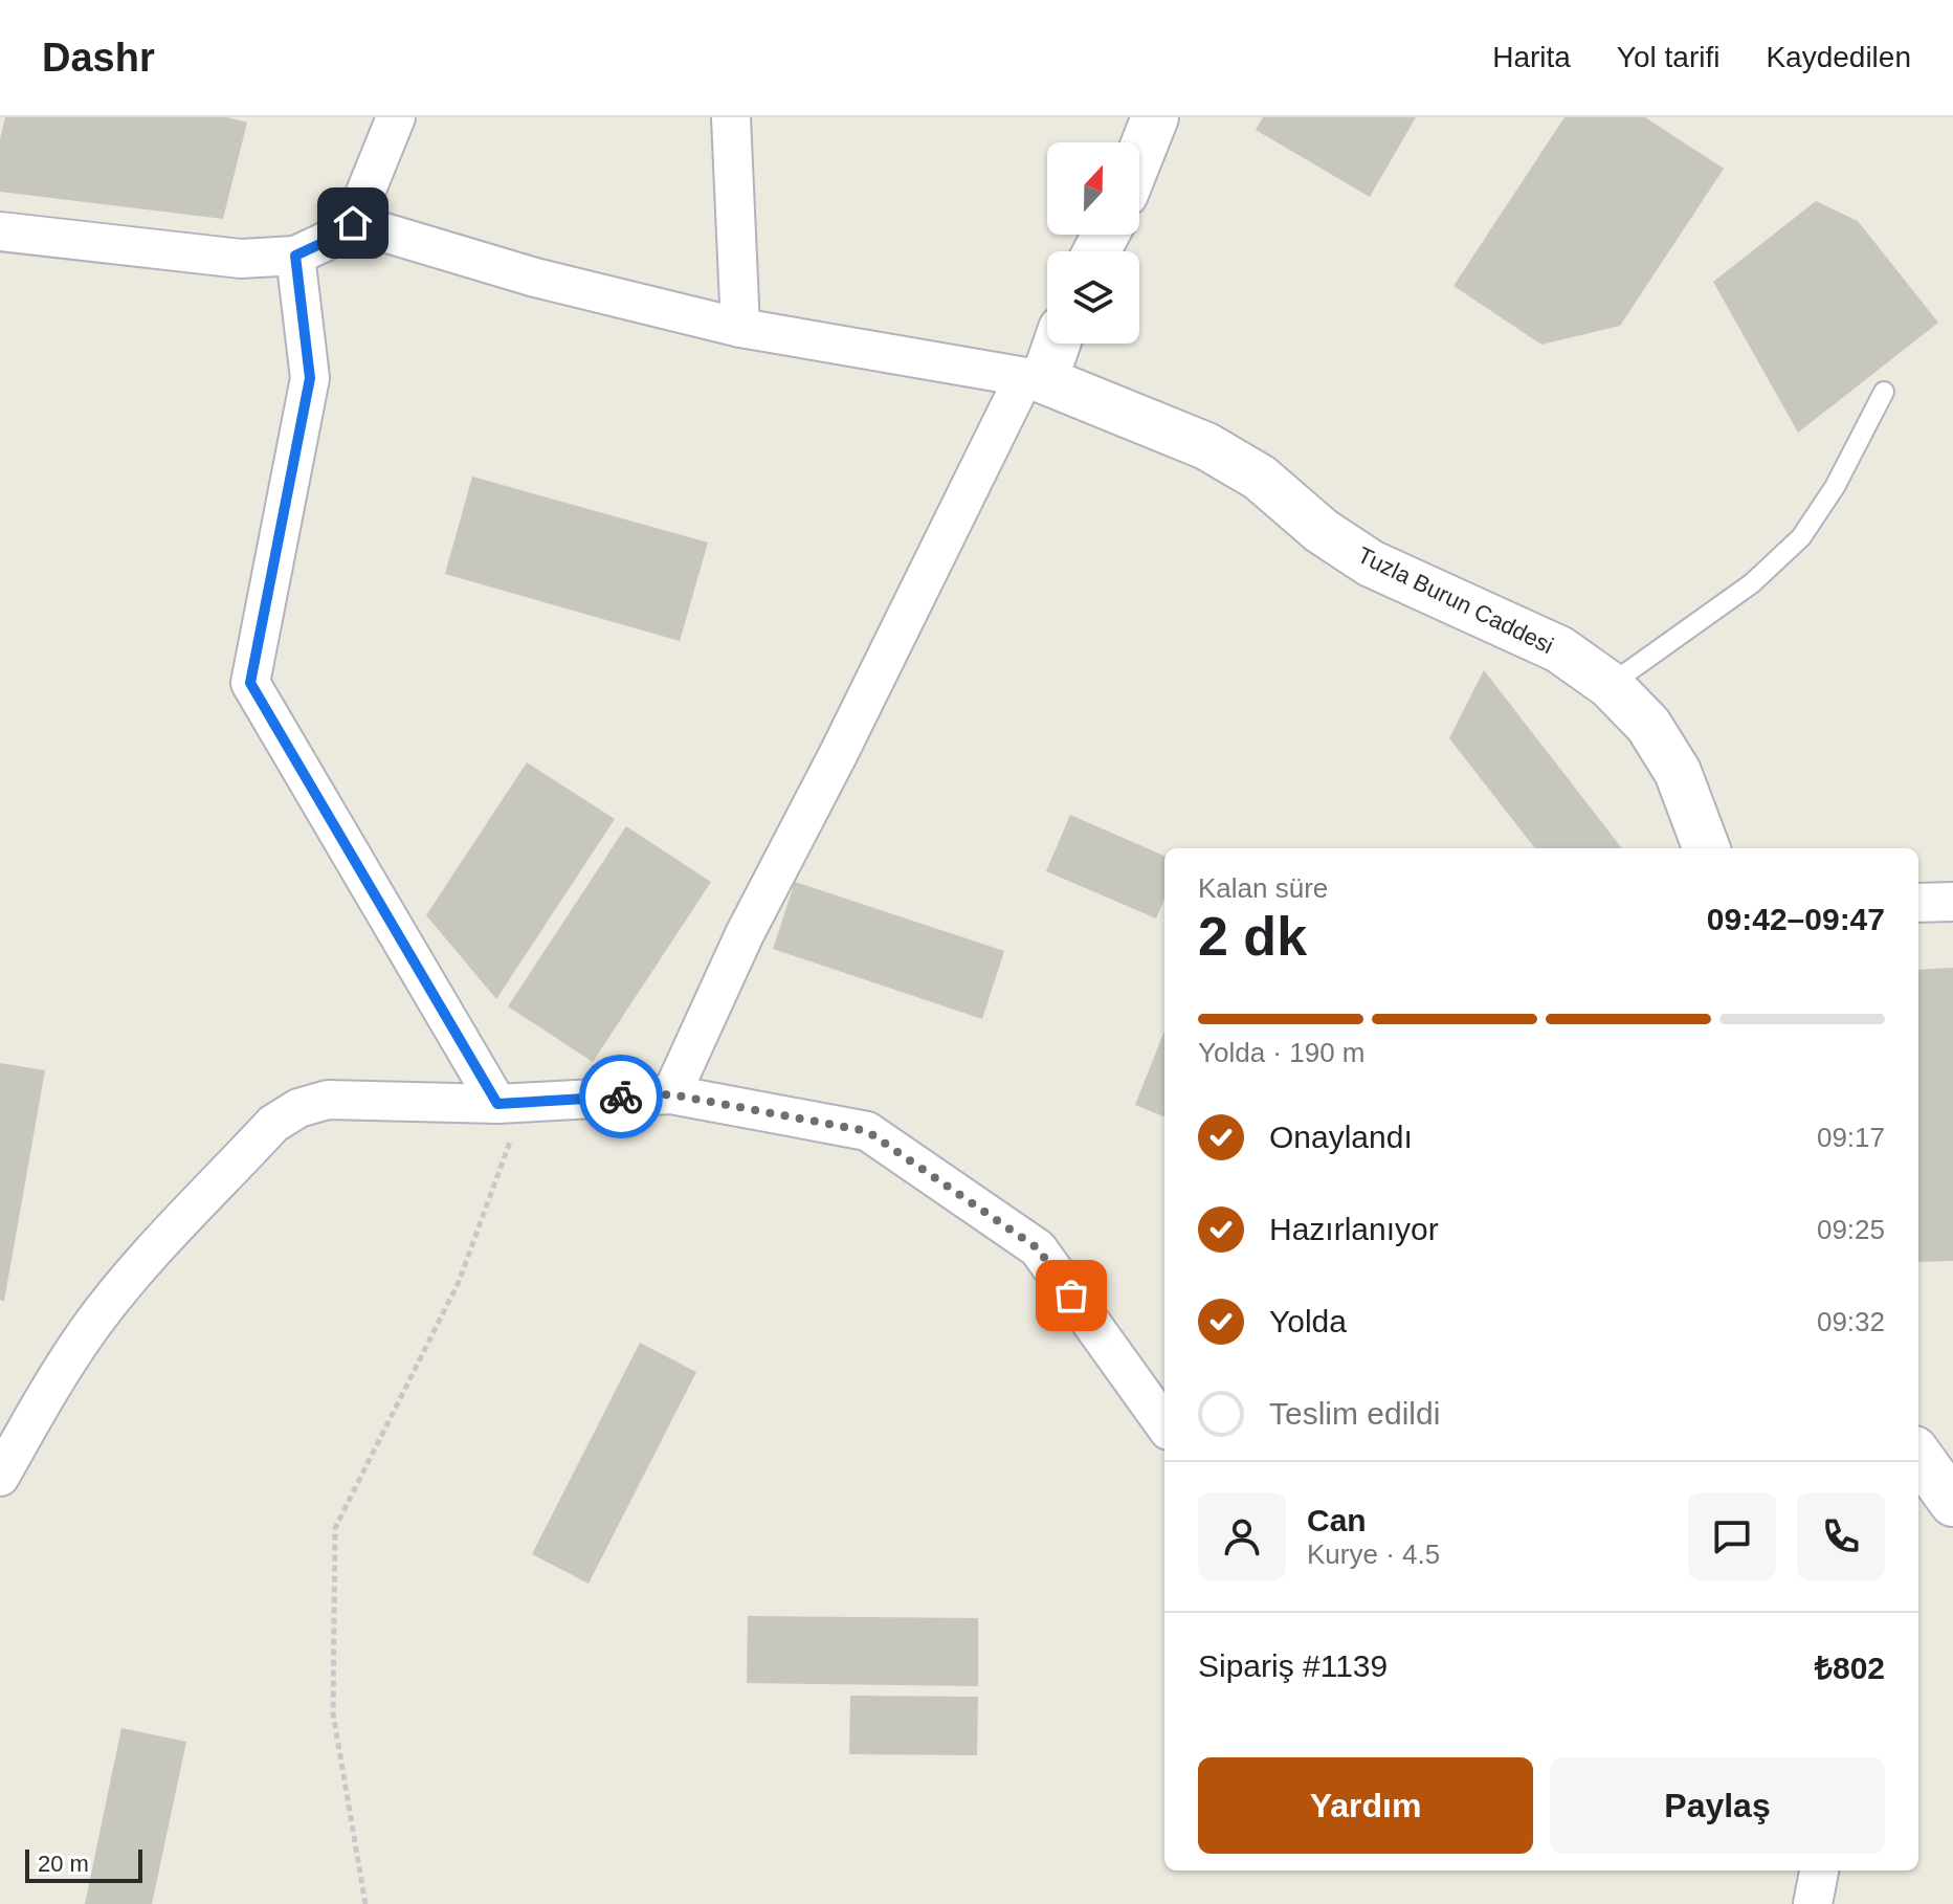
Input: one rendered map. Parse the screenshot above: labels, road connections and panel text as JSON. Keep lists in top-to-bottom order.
{
  "streets": {
    "street": ["Tuzla Burun Caddesi"]
  },
  "scale_bar": "20 m",
  "north": "top",
  "page": {
    "header": "Dashr",
    "nav": ["Harita", "Yol tarifi", "Kaydedilen"],
    "heading": ["2 dk", "Kalan süre", "09:42–09:47"],
    "panel": [
      "Can",
      "Kurye · 4.5",
      "Sipariş #1139",
      "₺802"
    ],
    "bar": "Yolda · 190 m",
    "list": [
      ["Onaylandı", "09:17"],
      ["Hazırlanıyor", "09:25"],
      ["Yolda", "09:32"],
      "Teslim edildi"
    ],
    "buttons": ["Yardım", "Paylaş"],
    "scale": "20 m"
  }
}
